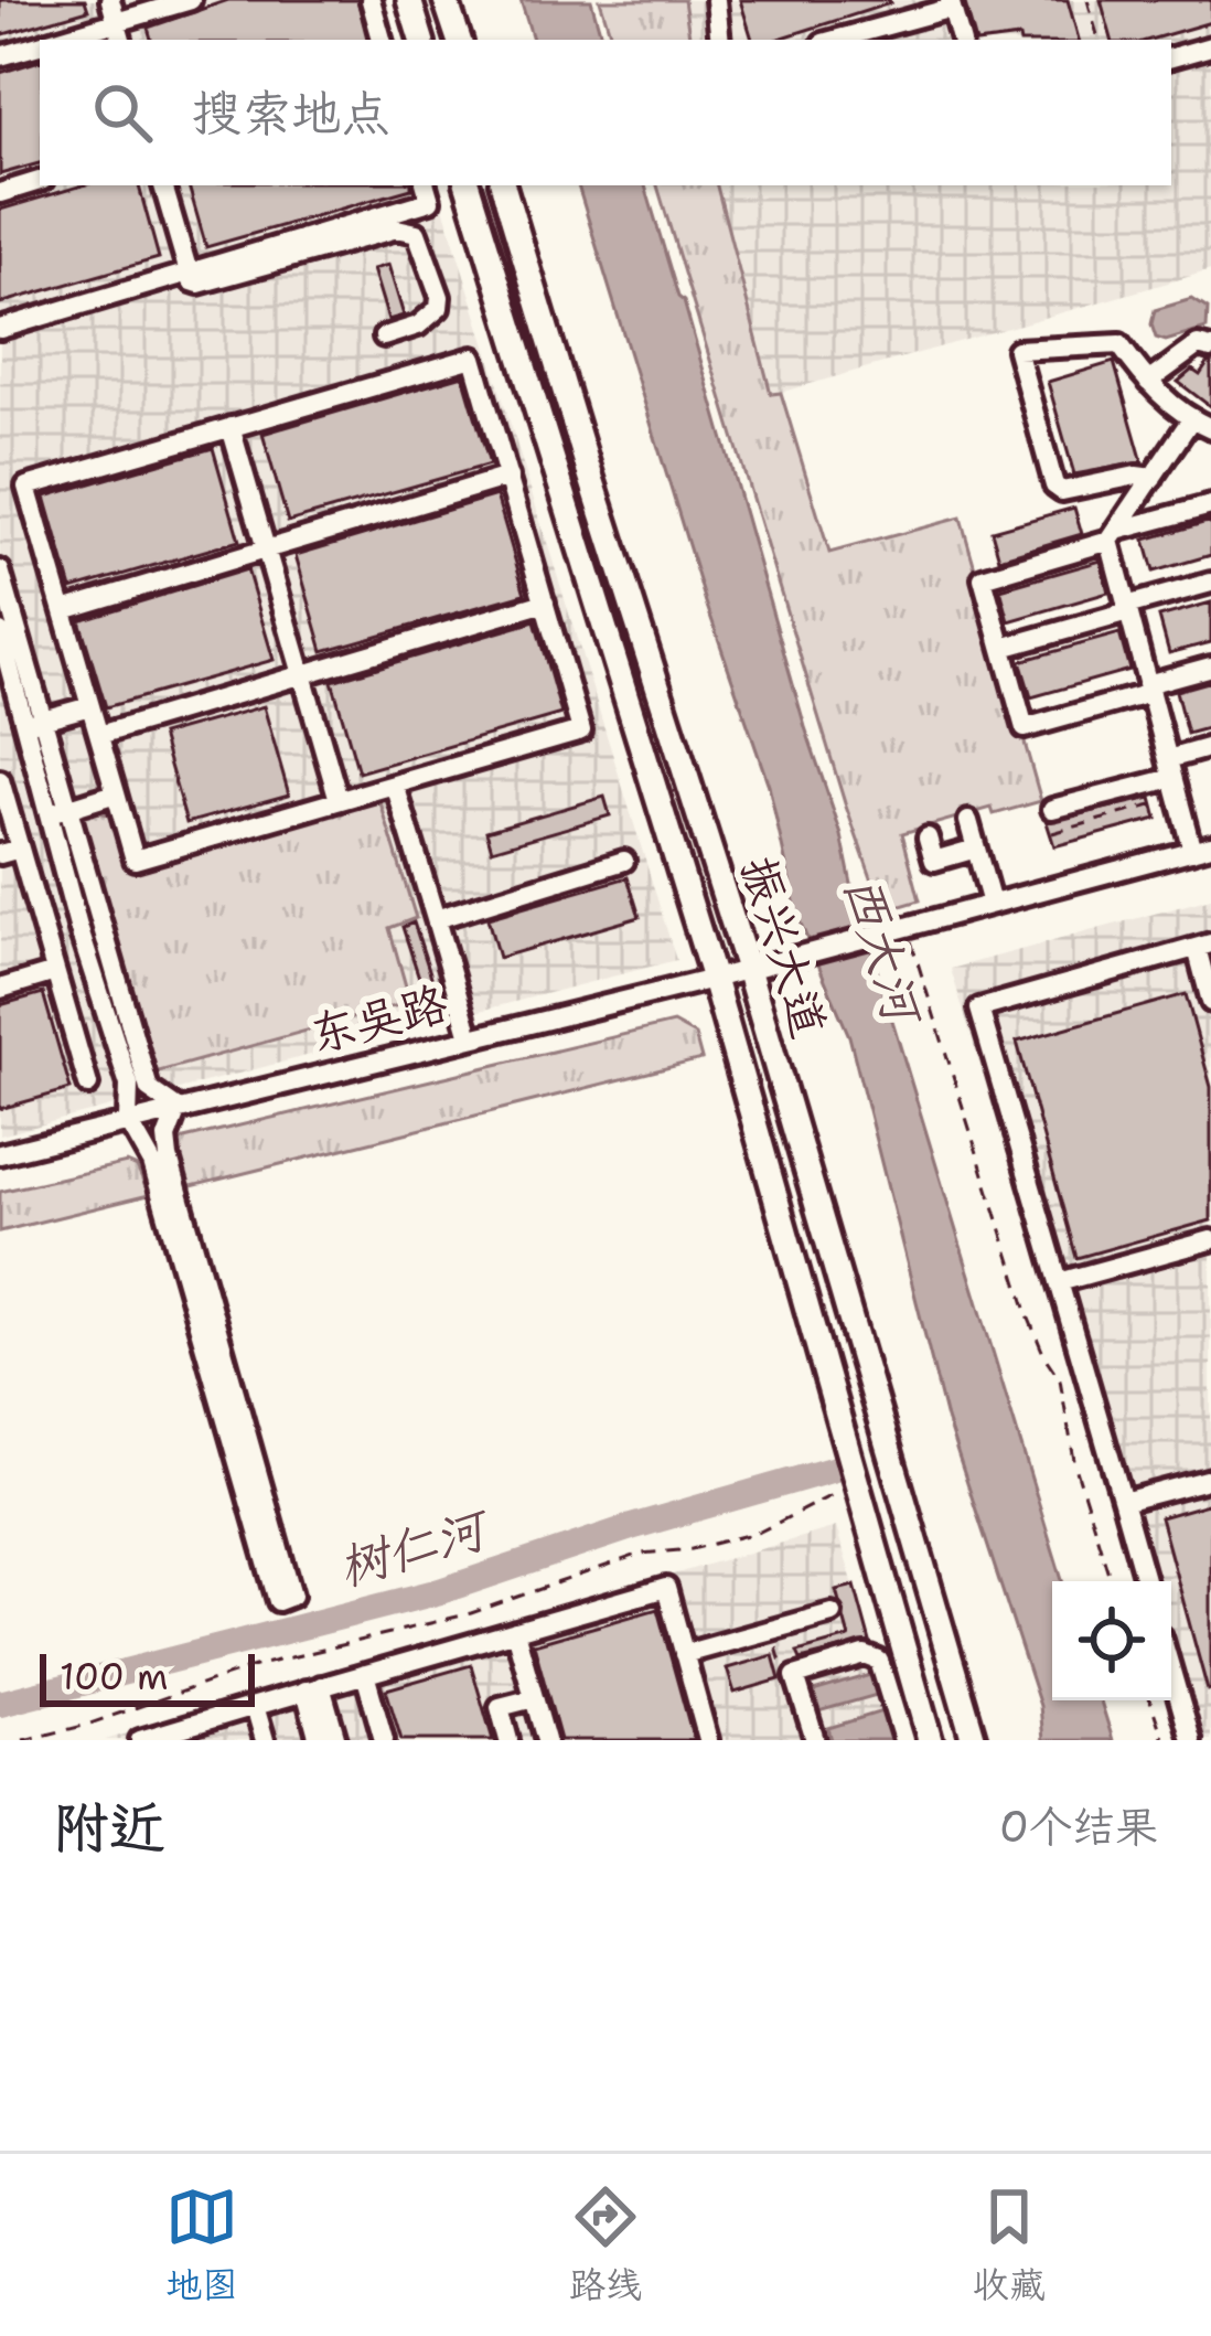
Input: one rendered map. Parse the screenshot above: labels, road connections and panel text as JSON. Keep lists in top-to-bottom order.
{
  "streets": {
    "main road": ["振兴大道"],
    "street": ["东吴路"]
  },
  "crossings": [
    ["振兴大道", "东吴路"]
  ],
  "water": ["西大河", "树仁河"],
  "scale_bar": "100 m",
  "page": {
    "search": "搜索地点",
    "scale": "100 m",
    "heading": ["附近", "0个结果"],
    "nav": ["地图", "路线", "收藏"]
  }
}
